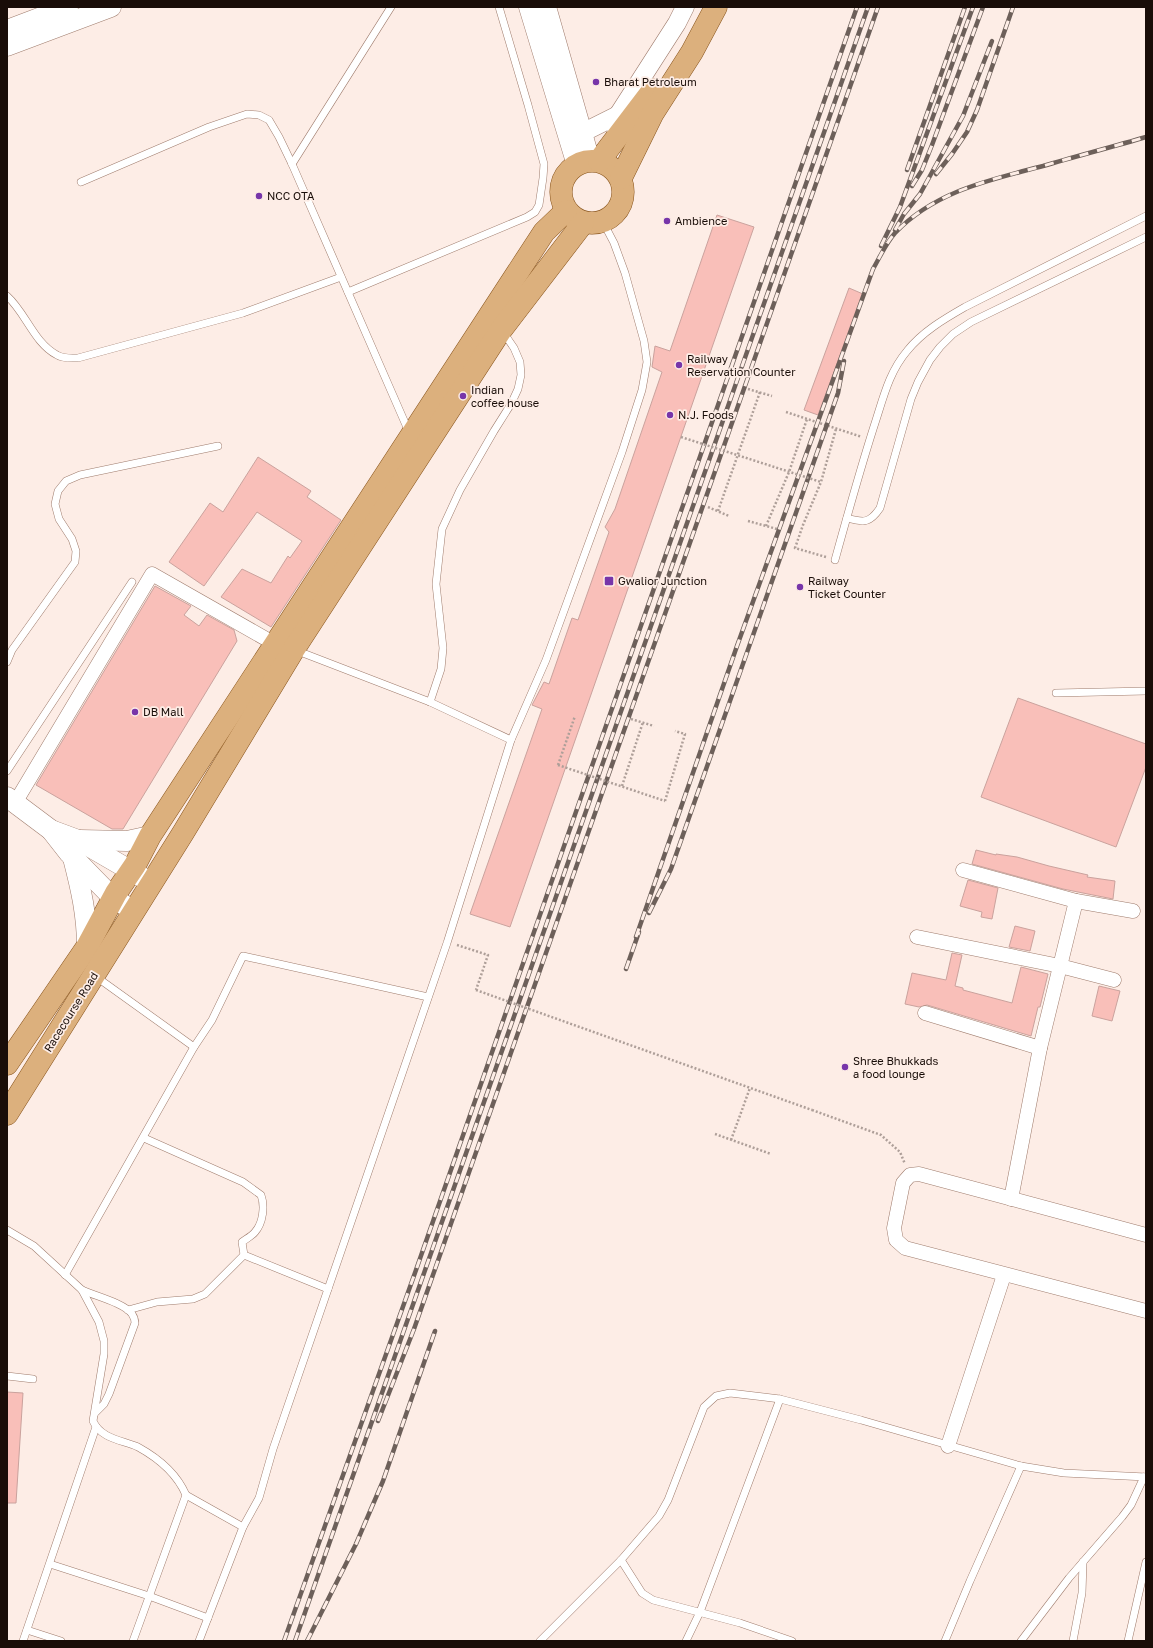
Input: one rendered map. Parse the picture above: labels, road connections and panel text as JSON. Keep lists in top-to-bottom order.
{
  "streets": {
    "main road": ["Racecourse Road"]
  },
  "places": {
    "other": [
      "Bharat Petroleum",
      "NCC OTA",
      "Ambience",
      "Railway Reservation Counter",
      "Indian coffee house",
      "N.J. Foods",
      "Railway Ticket Counter",
      "DB Mall",
      "Shree Bhukkads a food lounge"
    ],
    "transit": ["Gwalior Junction"]
  }
}
